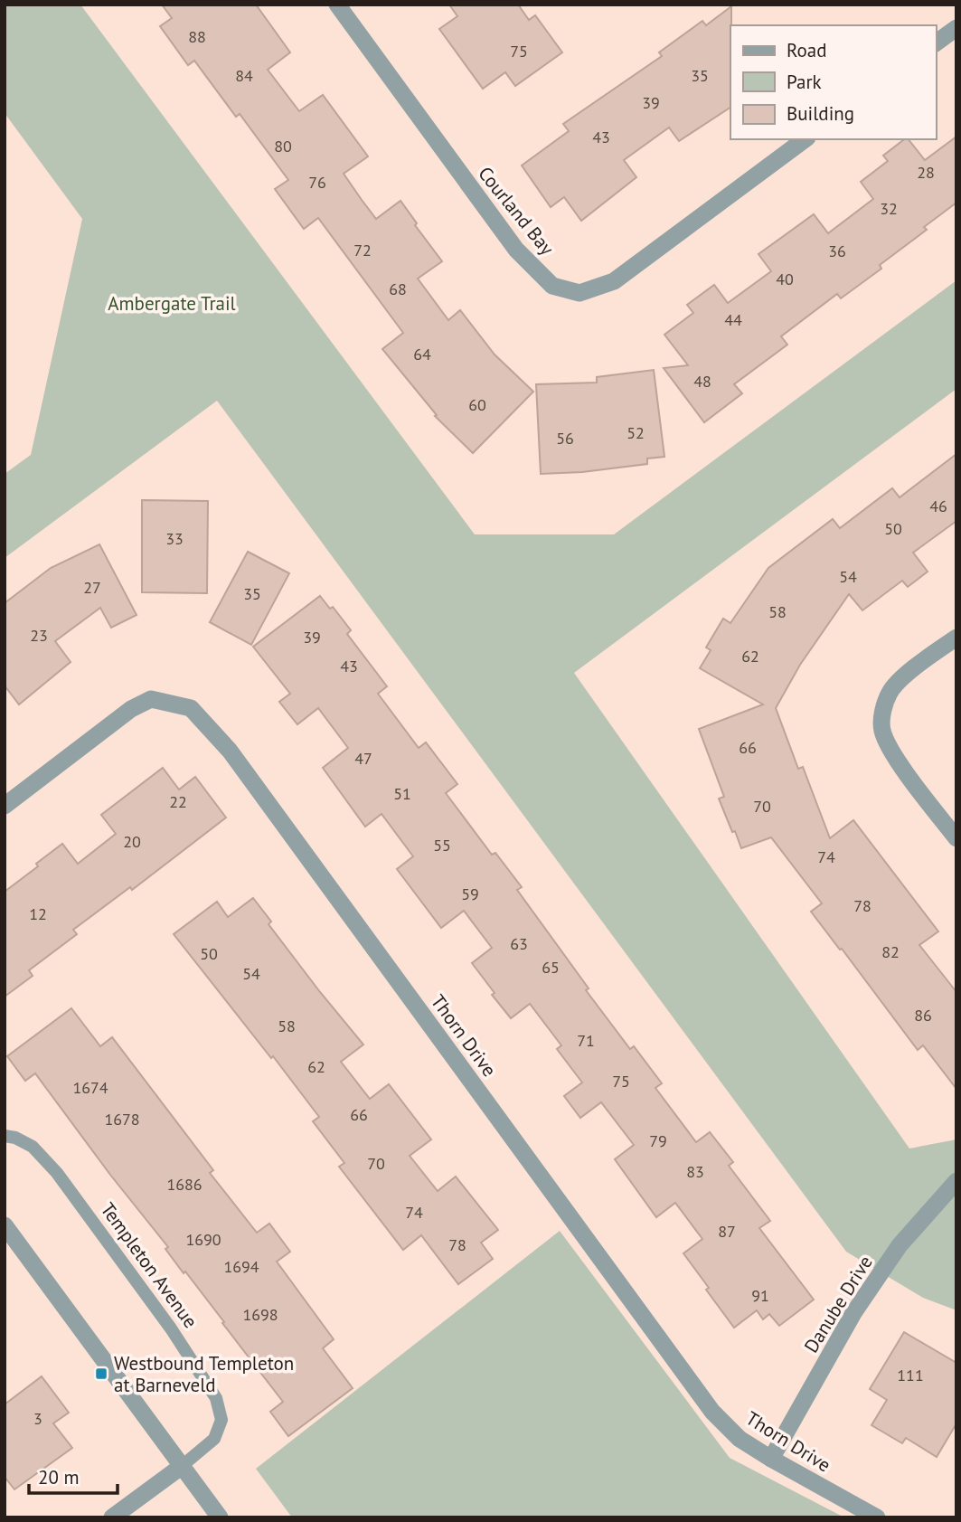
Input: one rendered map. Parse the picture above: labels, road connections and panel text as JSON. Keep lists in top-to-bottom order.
{
  "streets": {
    "street": ["Courland Bay", "Thorn Drive", "Danube Drive"],
    "lane": ["Templeton Avenue"]
  },
  "crossings": [
    ["Thorn Drive", "Danube Drive"]
  ],
  "parks": ["Ambergate Trail"],
  "places": {
    "transit": ["Westbound Templeton at Barneveld"]
  },
  "house_numbers": [
    "88",
    "75",
    "84",
    "35",
    "39",
    "43",
    "80",
    "28",
    "76",
    "32",
    "72",
    "36",
    "40",
    "68",
    "44",
    "64",
    "48",
    "60",
    "52",
    "56",
    "46",
    "50",
    "33",
    "54",
    "27",
    "35",
    "58",
    "23",
    "39",
    "62",
    "43",
    "66",
    "47",
    "51",
    "22",
    "70",
    "20",
    "55",
    "74",
    "59",
    "78",
    "12",
    "63",
    "82",
    "50",
    "65",
    "54",
    "86",
    "58",
    "71",
    "62",
    "75",
    "1674",
    "66",
    "1678",
    "79",
    "70",
    "83",
    "1686",
    "74",
    "87",
    "1690",
    "78",
    "1694",
    "91",
    "1698",
    "111",
    "3"
  ],
  "legend": ["Road", "Park", "Building"],
  "scale_bar": "20 m"
}
